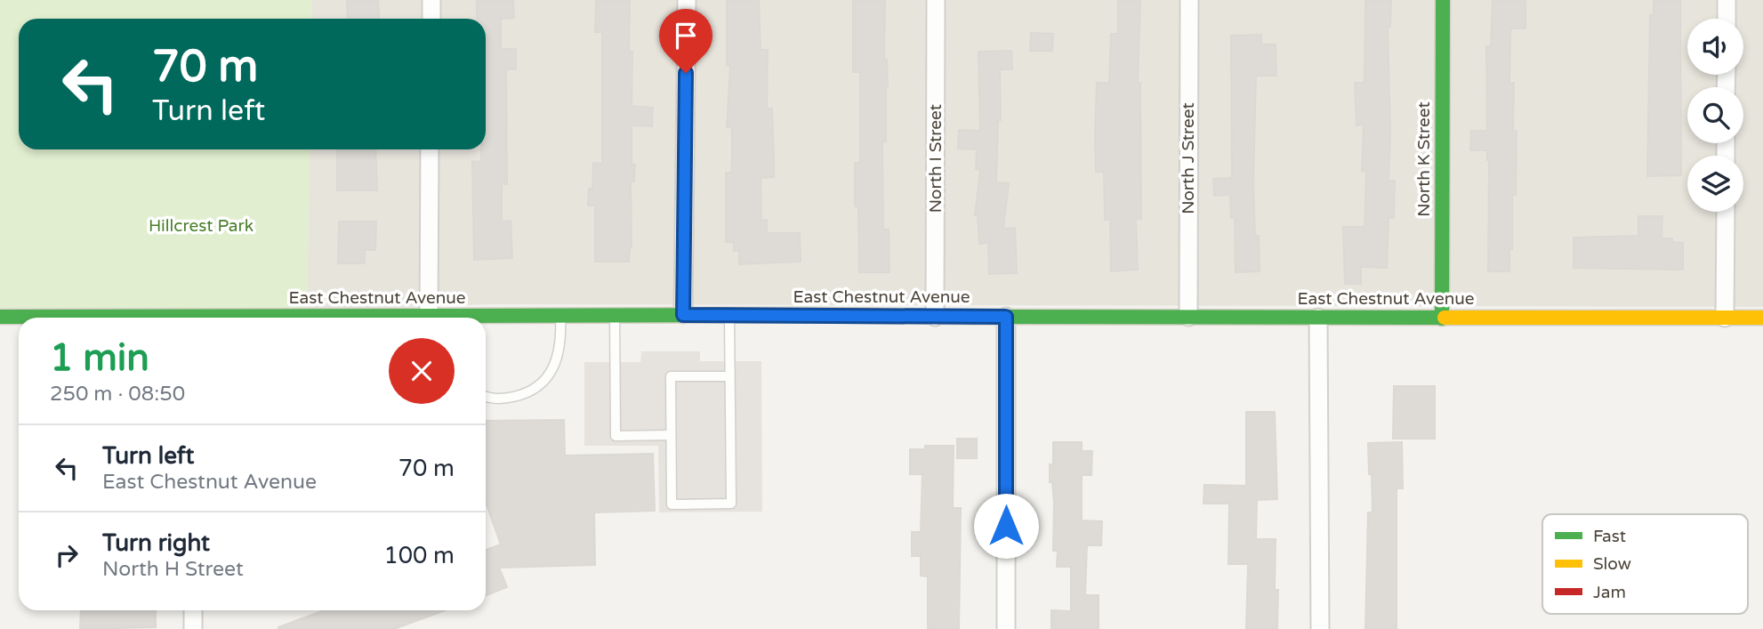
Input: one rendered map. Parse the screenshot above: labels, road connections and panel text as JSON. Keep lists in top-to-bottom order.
{
  "streets": {
    "street": [
      "North I Street",
      "North J Street",
      "North K Street",
      "East Chestnut Avenue"
    ]
  },
  "crossings": [
    ["North I Street", "East Chestnut Avenue"],
    ["North J Street", "East Chestnut Avenue"],
    ["North K Street", "East Chestnut Avenue"]
  ],
  "parks": ["Hillcrest Park"],
  "legend": ["Fast", "Slow", "Jam"],
  "page": {
    "turn": ["70 m", "Turn left"],
    "heading": ["1 min", "250 m · 08:50"],
    "list": [
      {
        "name": "Turn left",
        "note": "East Chestnut Avenue",
        "value": "70 m"
      },
      {
        "name": "Turn right",
        "note": "North H Street",
        "value": "100 m"
      }
    ]
  }
}
